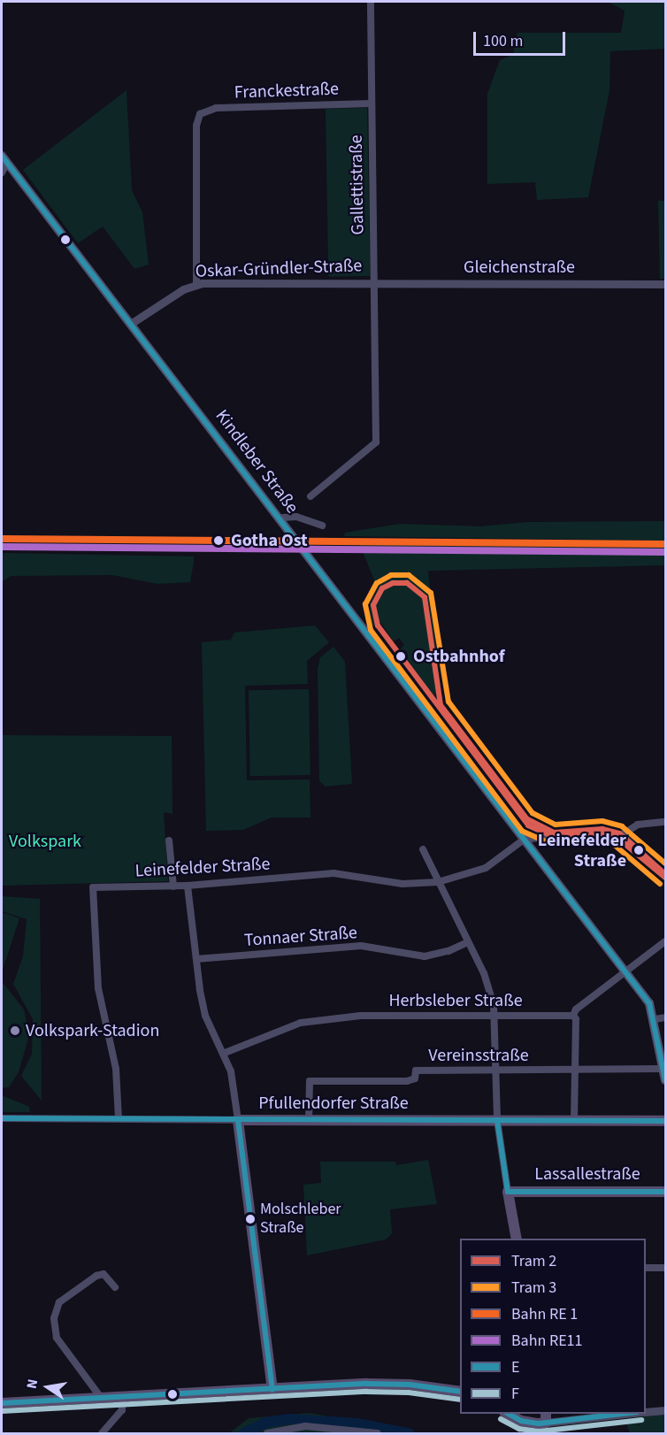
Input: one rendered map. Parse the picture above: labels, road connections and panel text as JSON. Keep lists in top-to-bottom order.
{
  "streets": {
    "main road": ["Kindleber Straße", "Pfullendorfer Straße", "Lassallestraße"],
    "street": [
      "Franckestraße",
      "Gallettistraße",
      "Gleichenstraße",
      "Oskar-Gründler-Straße",
      "Leinefelder Straße",
      "Tonnaer Straße",
      "Herbsleber Straße",
      "Vereinsstraße"
    ]
  },
  "crossings": [
    ["Franckestraße", "Gallettistraße"],
    ["Franckestraße", "Oskar-Gründler-Straße"],
    ["Gallettistraße", "Gleichenstraße"],
    ["Gallettistraße", "Oskar-Gründler-Straße"],
    ["Gleichenstraße", "Oskar-Gründler-Straße"],
    ["Oskar-Gründler-Straße", "Kindleber Straße"],
    ["Kindleber Straße", "Leinefelder Straße"],
    ["Kindleber Straße", "Vereinsstraße"],
    ["Leinefelder Straße", "Pfullendorfer Straße"],
    ["Vereinsstraße", "Pfullendorfer Straße"]
  ],
  "parks": ["Volkspark"],
  "places": [
    "Gotha Ost",
    "Ostbahnhof",
    "Leinefelder Straße",
    "Volkspark-Stadion",
    "Molschleber Straße"
  ],
  "lines": [
    "transit line E",
    "rail line RE11",
    "tram line 3",
    "tram line 2",
    "transit line F"
  ],
  "legend": [
    "Tram 2",
    "Tram 3",
    "Bahn RE 1",
    "Bahn RE11",
    "E",
    "F"
  ],
  "scale_bar": "100 m",
  "north": "left"
}
